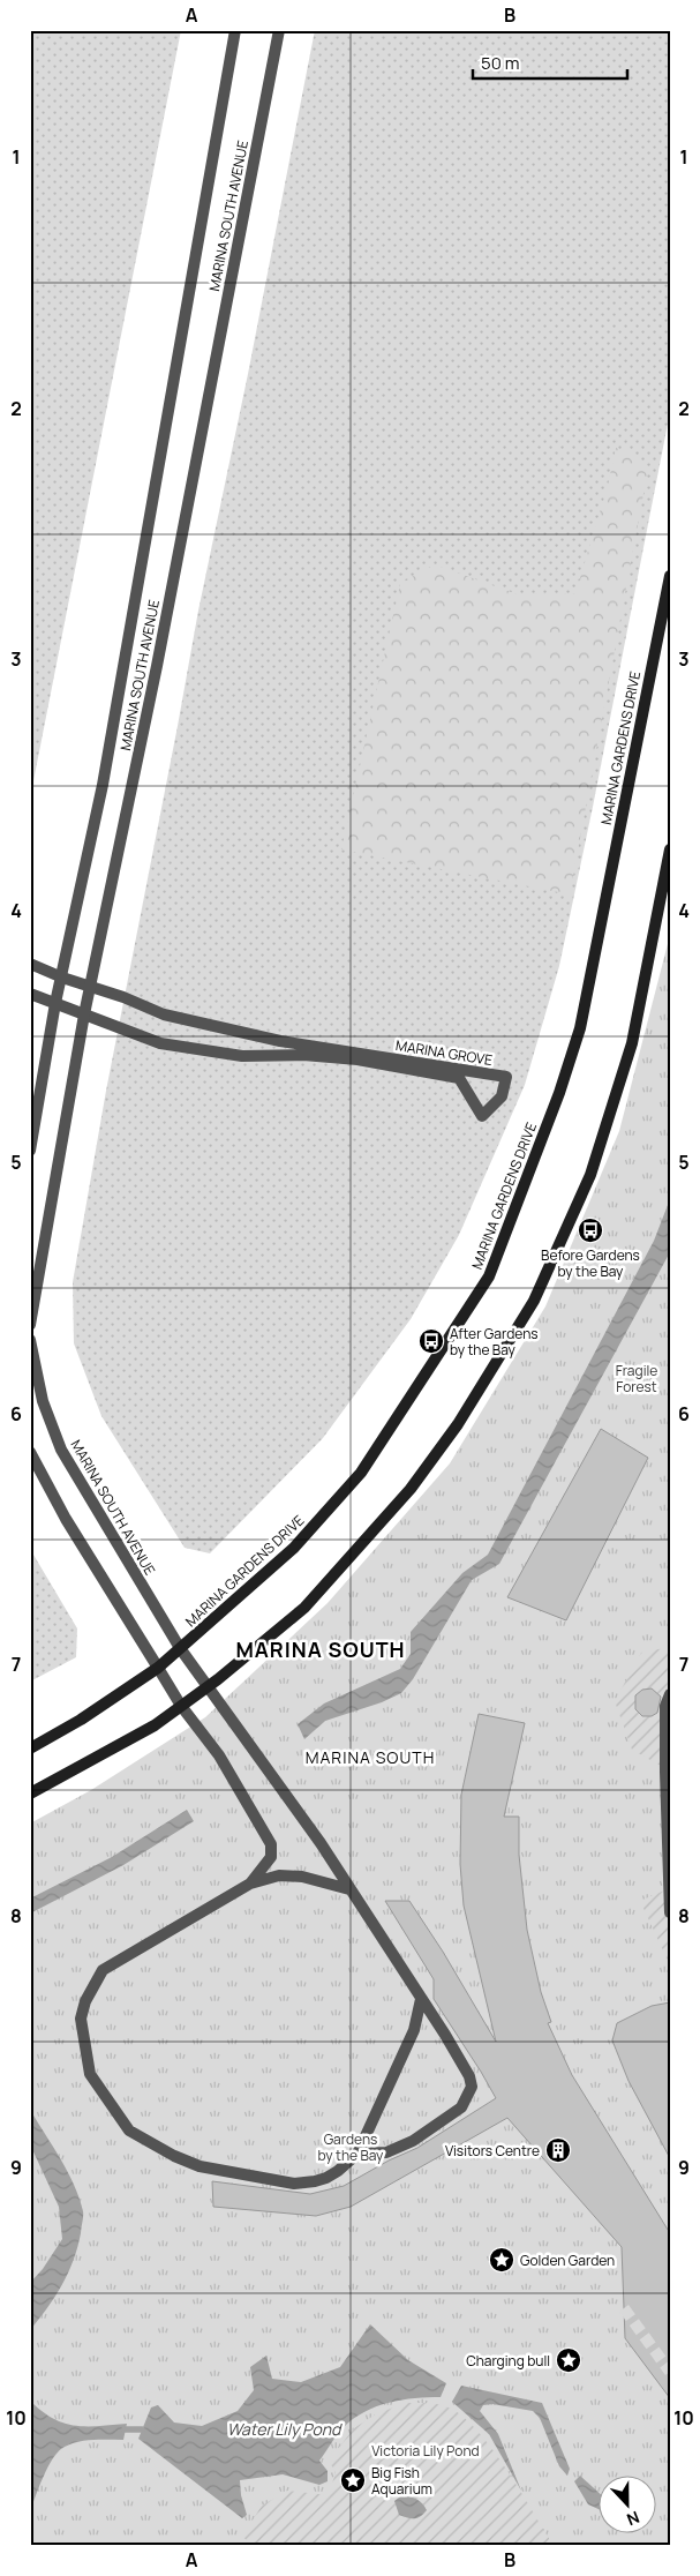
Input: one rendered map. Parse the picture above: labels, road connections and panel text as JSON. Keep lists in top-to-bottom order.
{
  "streets": {
    "main road": ["MARINA GARDENS DRIVE"],
    "street": ["MARINA SOUTH AVENUE", "MARINA GROVE"]
  },
  "crossings": [
    ["MARINA SOUTH AVENUE", "MARINA GARDENS DRIVE"],
    ["MARINA SOUTH AVENUE", "MARINA GROVE"]
  ],
  "districts": ["MARINA SOUTH", "MARINA SOUTH"],
  "water": ["Water Lily Pond"],
  "parks": ["Fragile Forest", "Gardens by the Bay", "Victoria Lily Pond"],
  "places": {
    "bus stop": ["Before Gardens by the Bay", "After Gardens by the Bay"],
    "building": ["Visitors Centre"],
    "place": ["Golden Garden", "Charging bull", "Big Fish Aquarium"]
  },
  "scale_bar": "50 m",
  "north": "bottom",
  "grid": {
    "columns": ["A", "B"],
    "rows": [
      "1",
      "2",
      "3",
      "4",
      "5",
      "6",
      "7",
      "8",
      "9",
      "10"
    ]
  }
}
